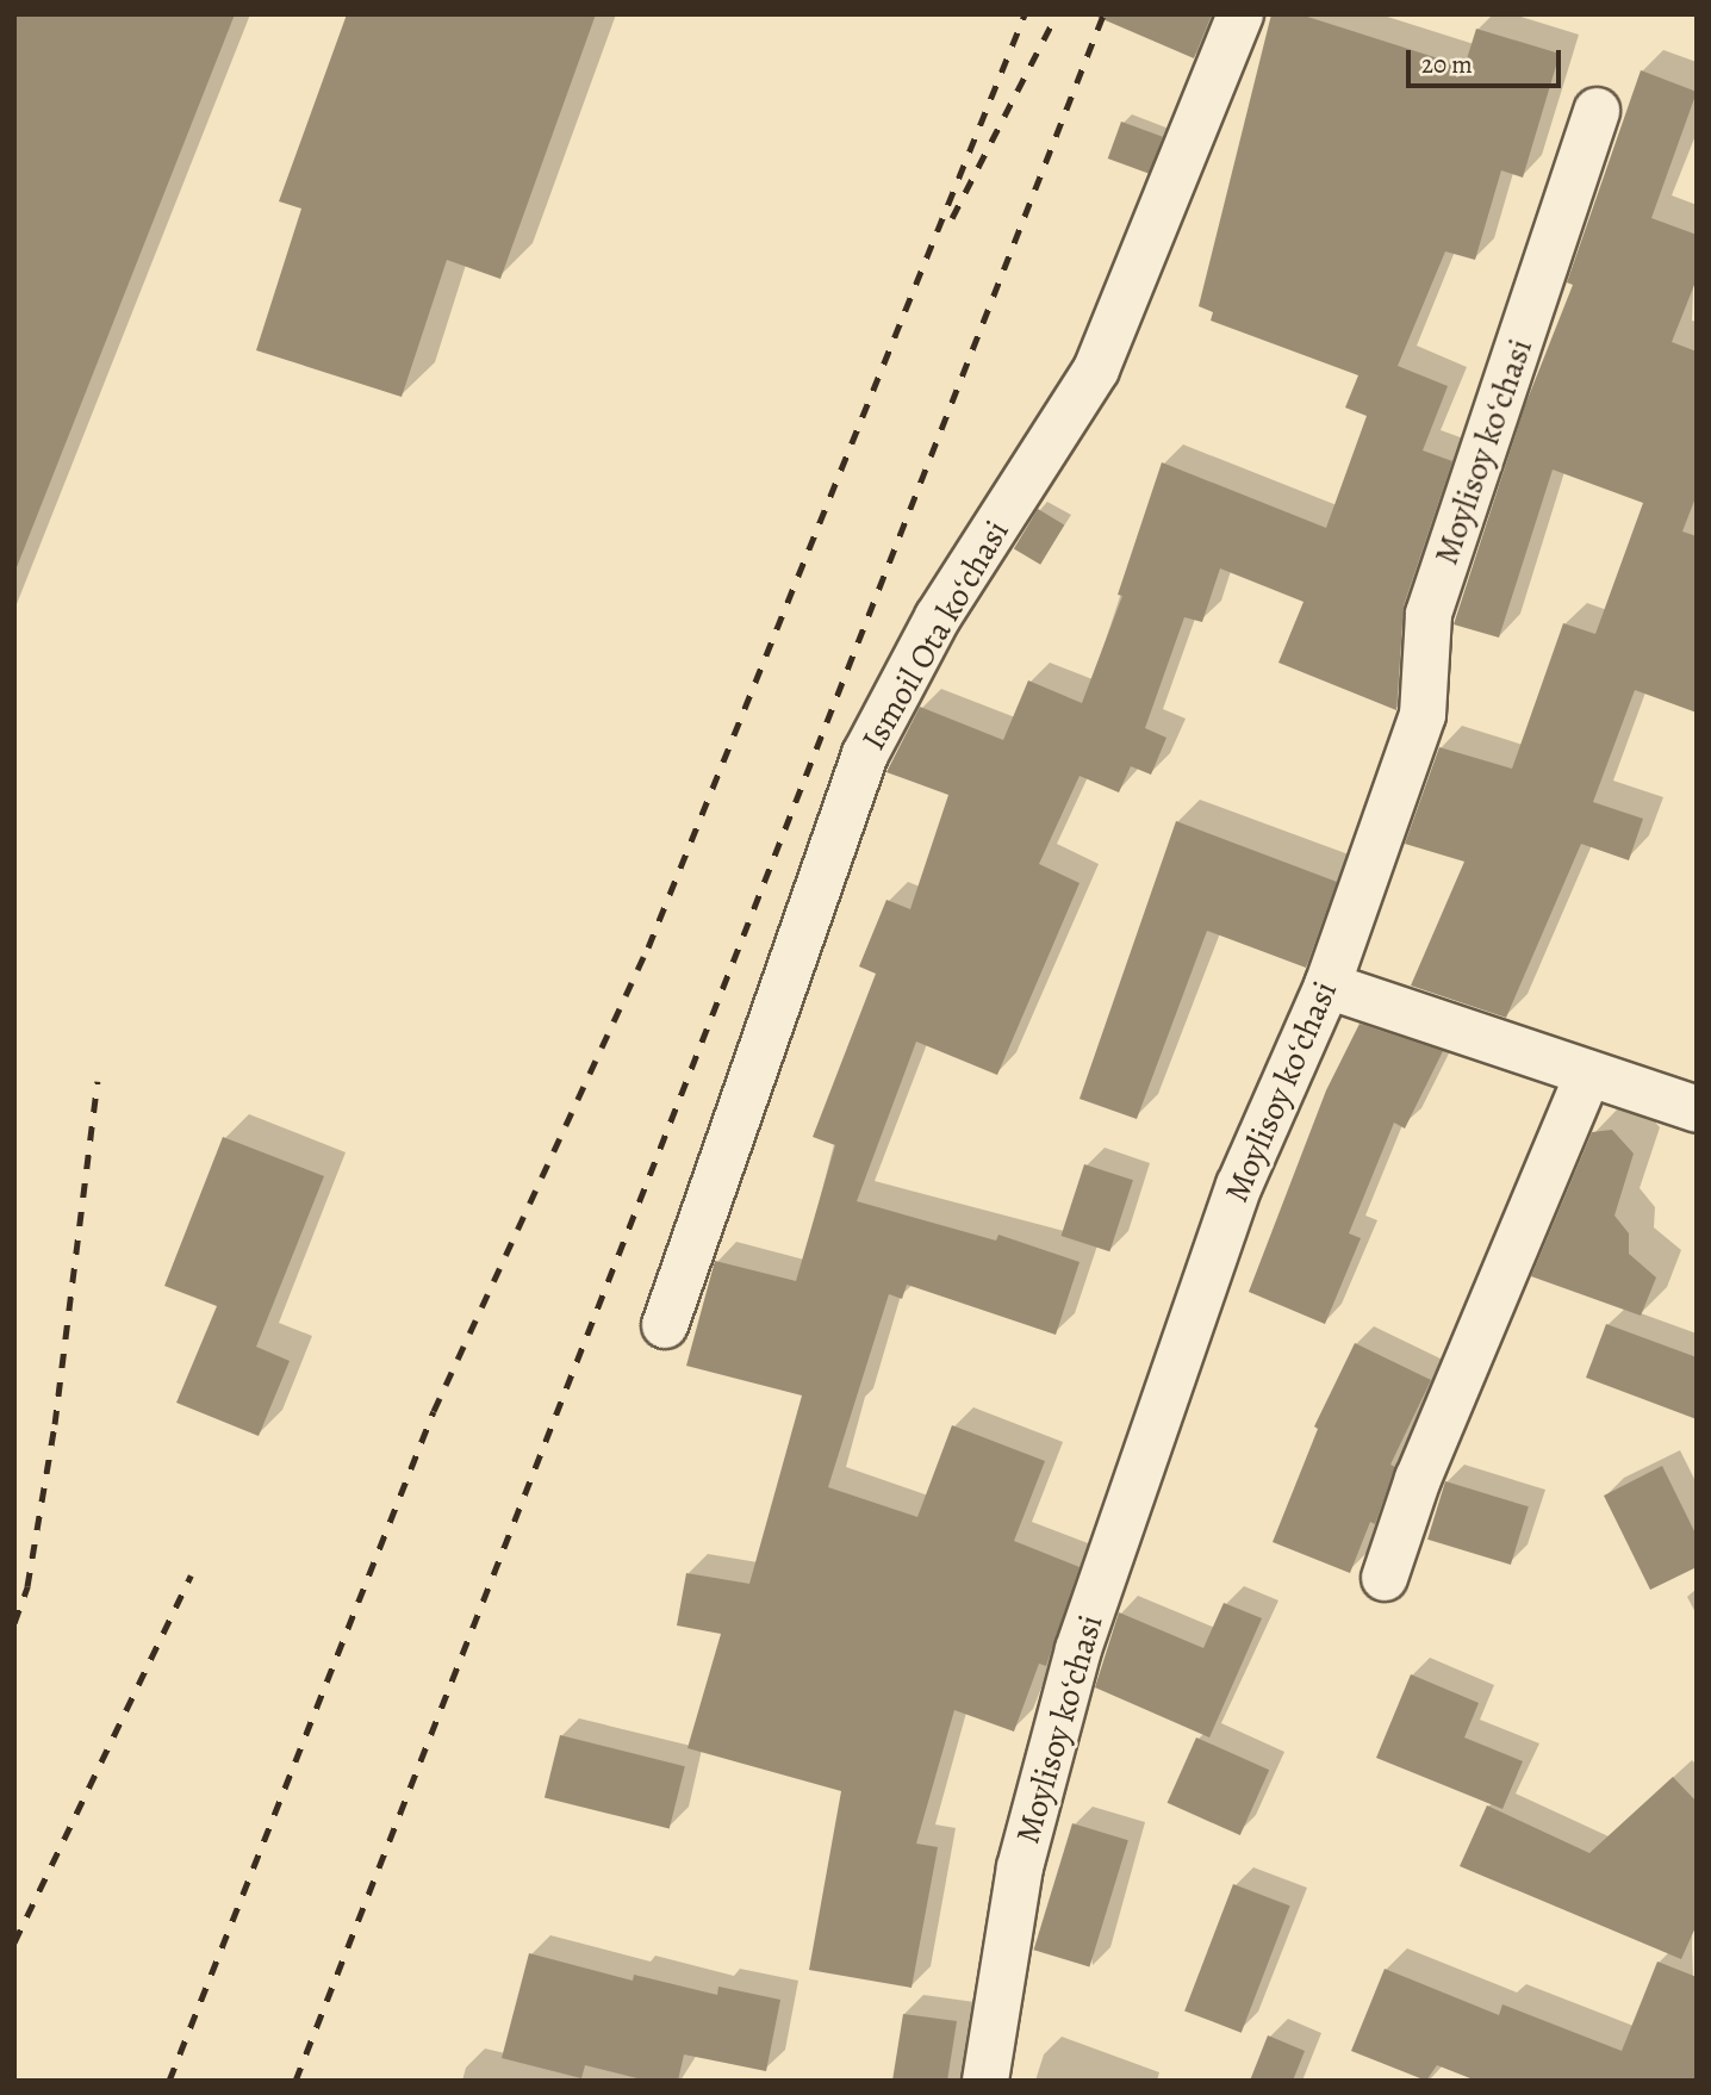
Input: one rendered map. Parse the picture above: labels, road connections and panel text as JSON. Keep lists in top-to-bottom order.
{
  "streets": {
    "street": ["Moylisoy koʻchasi", "Ismoil Ota koʻchasi"]
  },
  "scale_bar": "20 m"
}
